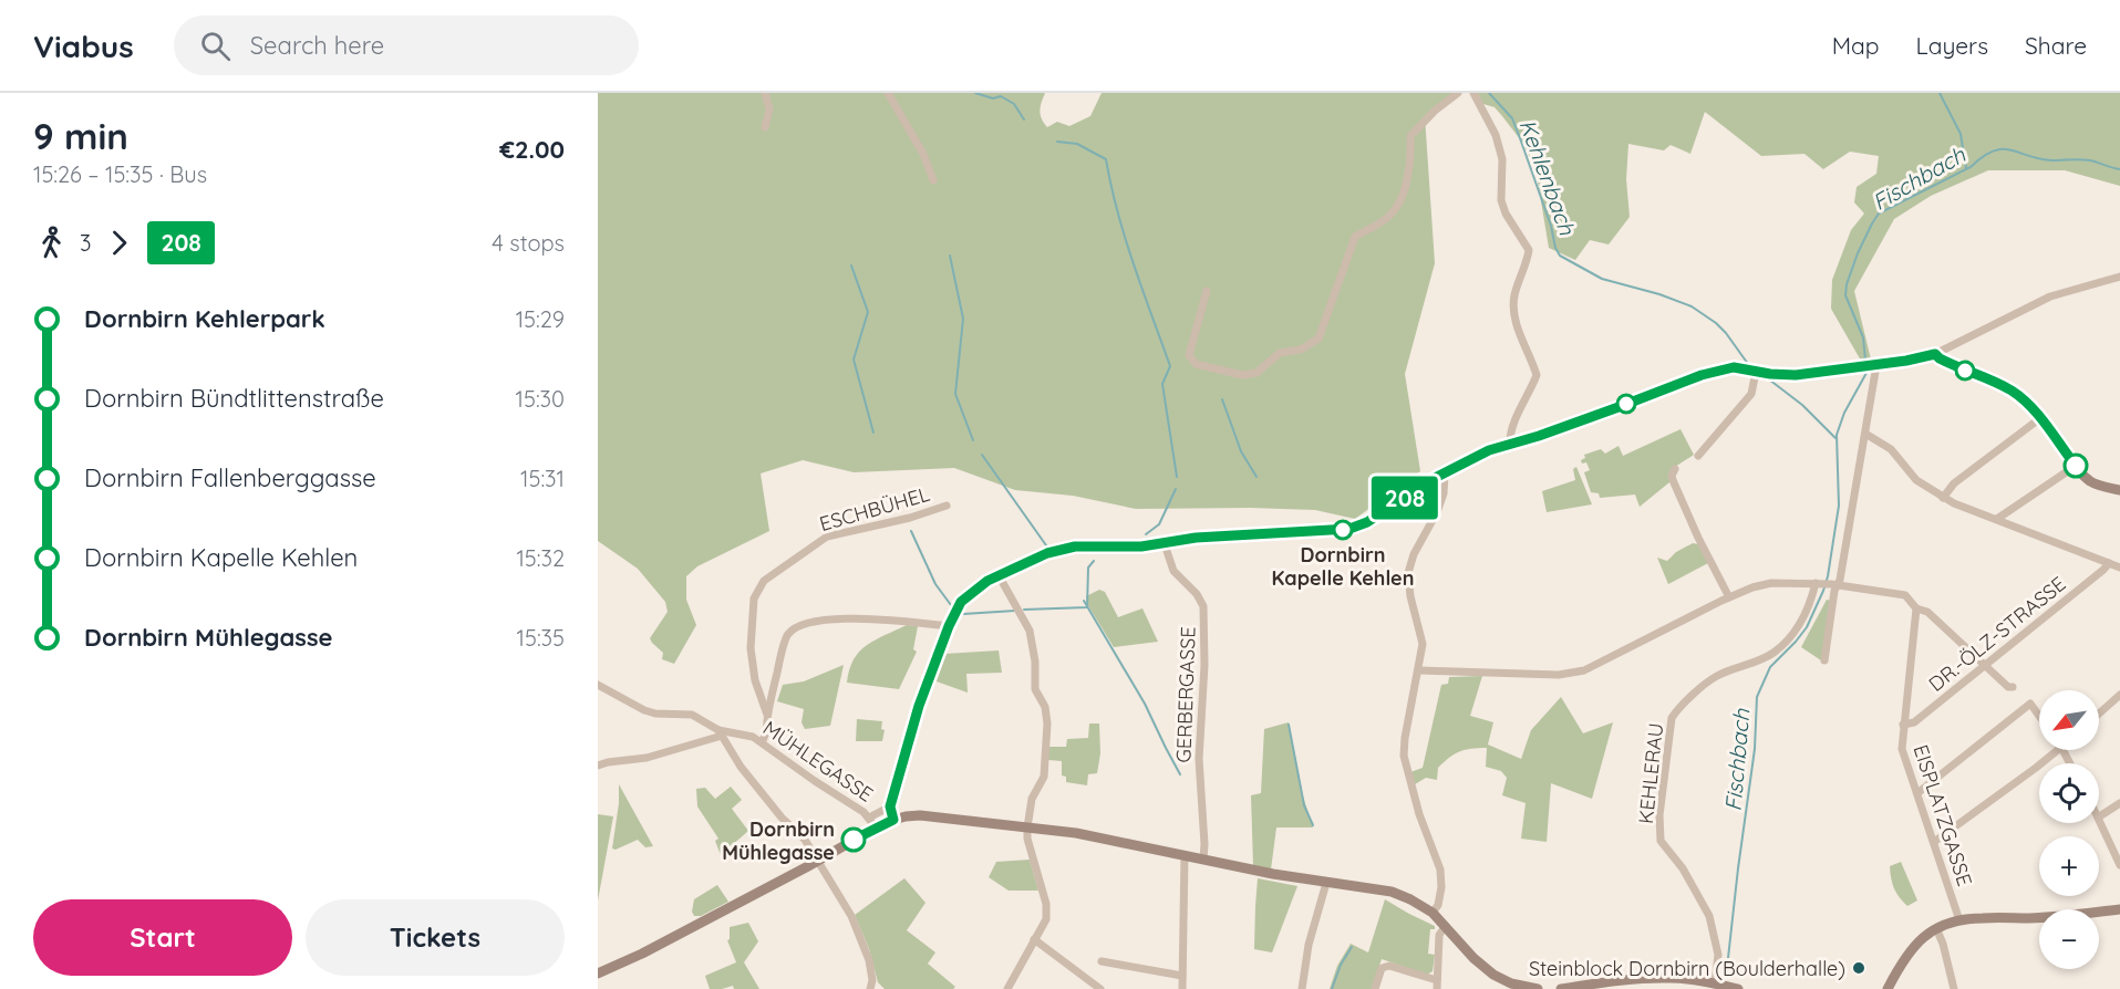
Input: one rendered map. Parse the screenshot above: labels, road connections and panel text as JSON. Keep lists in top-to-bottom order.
{
  "streets": {
    "street": [
      "ESCHBÜHEL",
      "DR.-ÖLZ-STRASSE",
      "GERBERGASSE",
      "MÜHLEGASSE",
      "KEHLERAU",
      "EISPLATZGASSE"
    ]
  },
  "crossings": [
    ["DR.-ÖLZ-STRASSE", "EISPLATZGASSE"],
    ["GERBERGASSE", "MÜHLEGASSE"]
  ],
  "water": ["Kehlenbach", "Fischbach"],
  "places": ["Dornbirn Kapelle Kehlen", "Dornbirn Mühlegasse", "Steinblock Dornbirn (Boulderhalle)"],
  "lines": ["bus line 208"],
  "north": "bottom left",
  "page": {
    "header": "Viabus",
    "search": "Search here",
    "nav": ["Map", "Layers", "Share"],
    "heading": ["9 min", "15:26 – 15:35 · Bus", "€2.00"],
    "on_map": "208",
    "legs": ["3", "208", "4 stops"],
    "list": [
      {
        "name": "Dornbirn Kehlerpark",
        "value": "15:29"
      },
      {
        "name": "Dornbirn Bündtlittenstraße",
        "value": "15:30"
      },
      {
        "name": "Dornbirn Fallenberggasse",
        "value": "15:31"
      },
      {
        "name": "Dornbirn Kapelle Kehlen",
        "value": "15:32"
      },
      {
        "name": "Dornbirn Mühlegasse",
        "value": "15:35"
      }
    ],
    "map_buttons": ["+", "−"],
    "buttons": ["Start", "Tickets"]
  }
}
